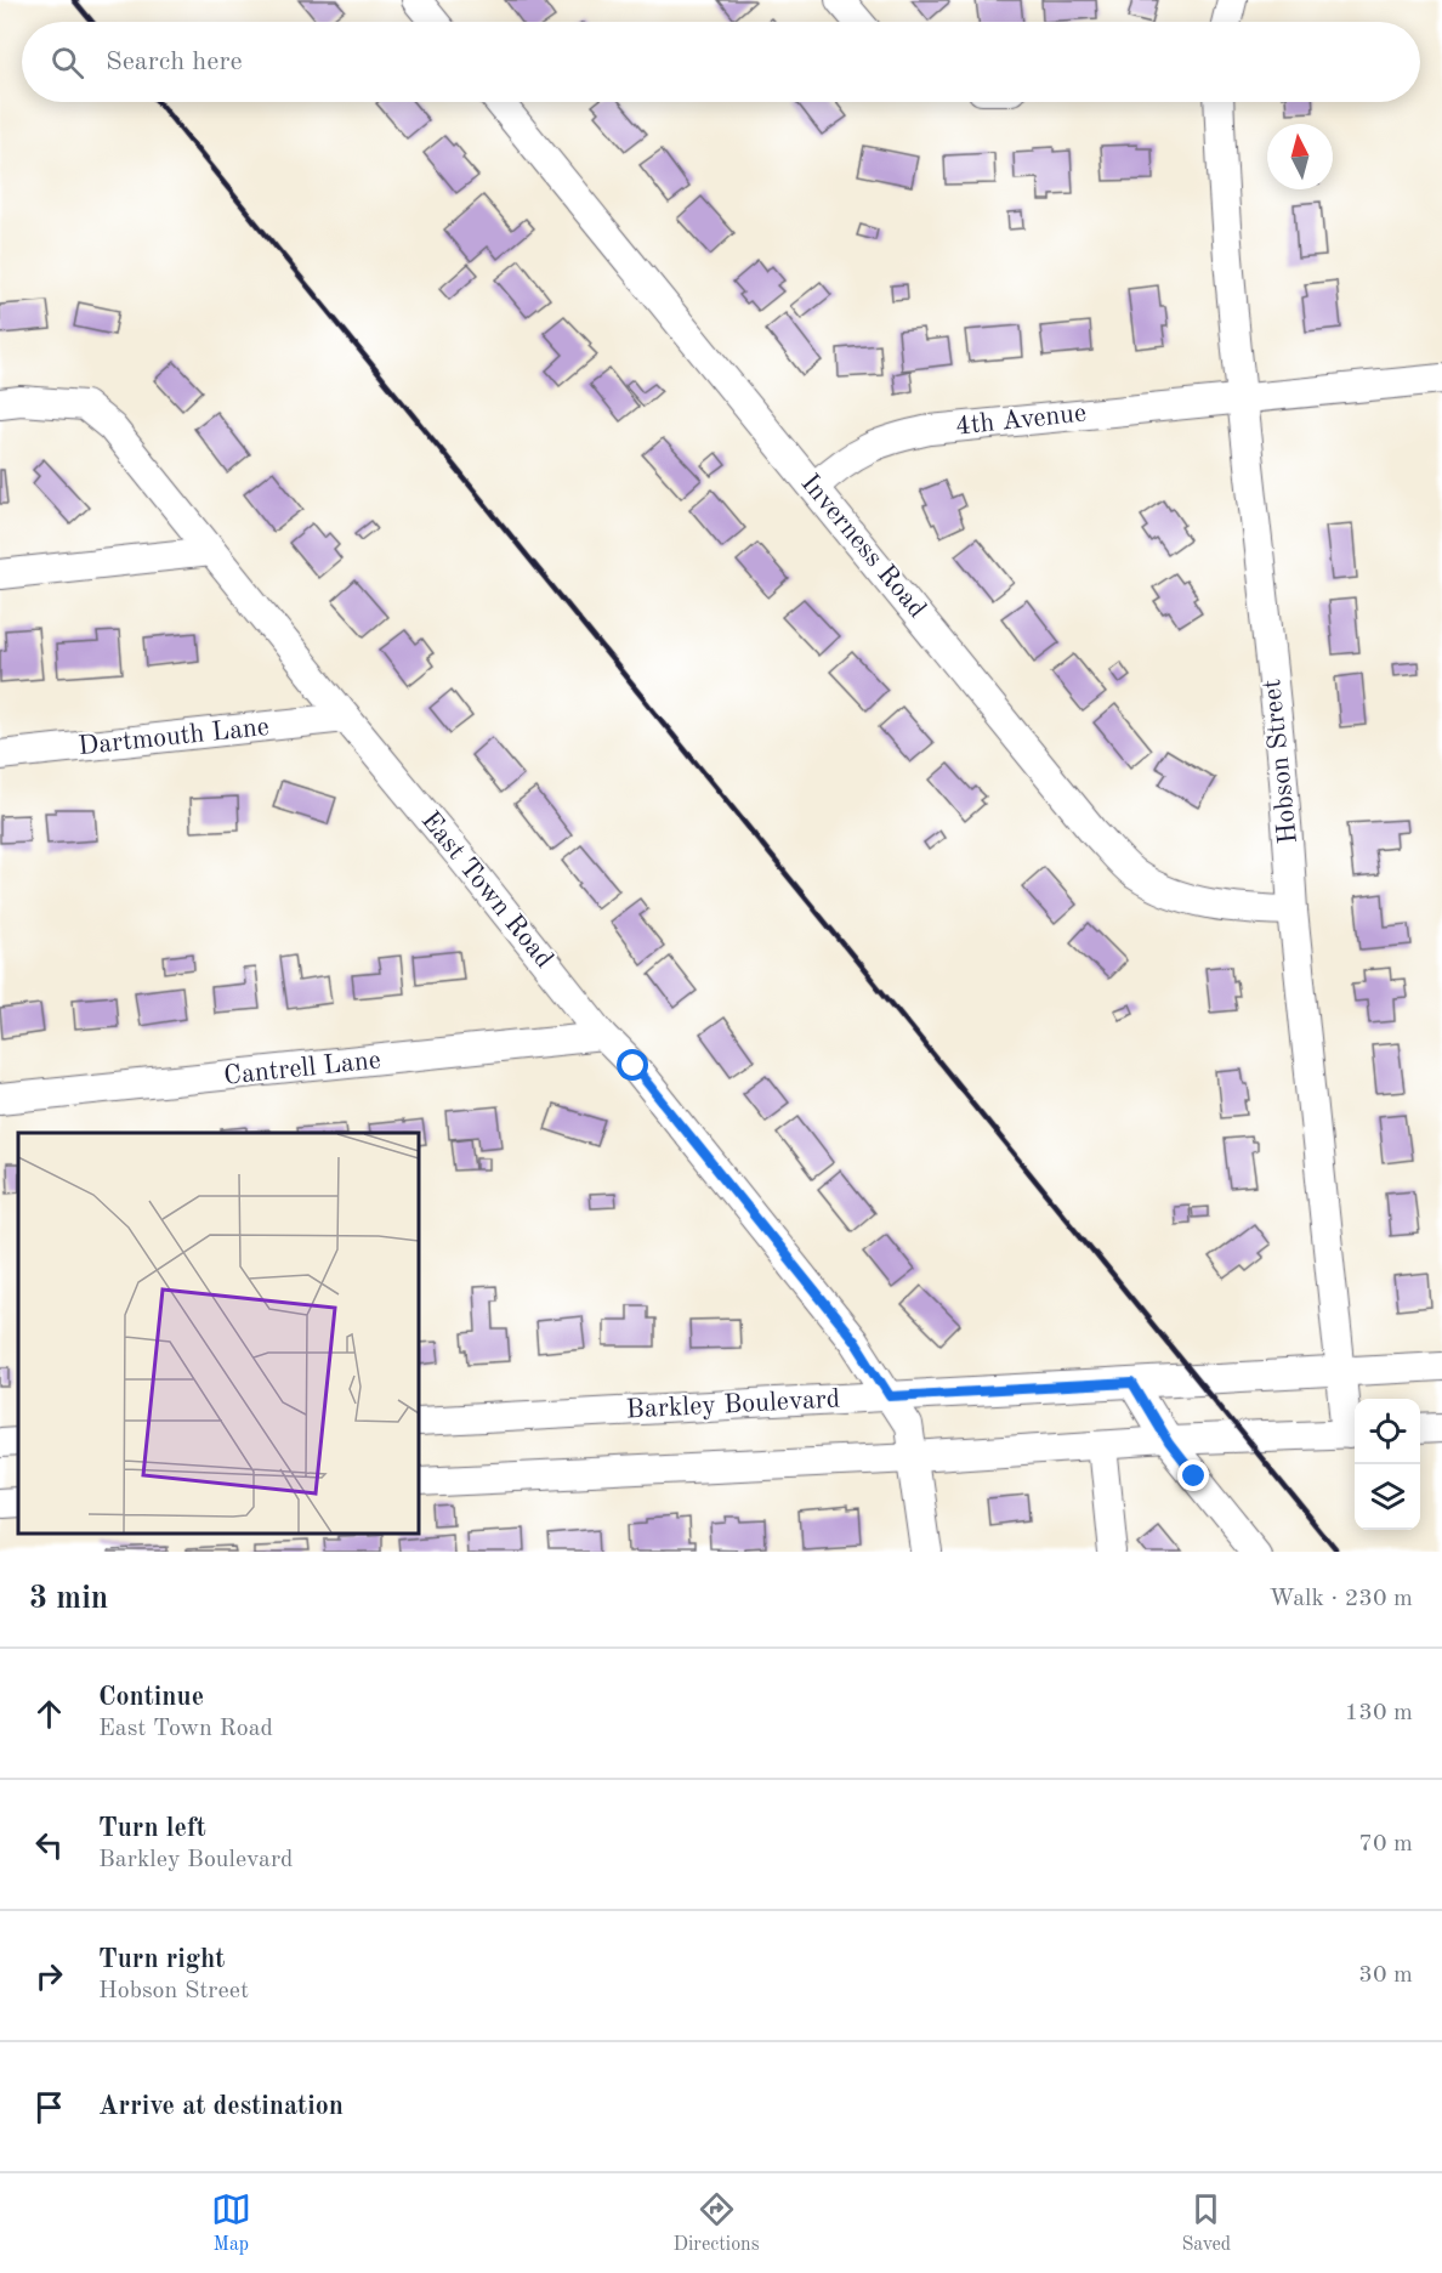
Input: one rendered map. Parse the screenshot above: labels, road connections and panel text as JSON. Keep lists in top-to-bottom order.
{
  "streets": {
    "street": [
      "4th Avenue",
      "Inverness Road",
      "Dartmouth Lane",
      "Hobson Street",
      "East Town Road",
      "Cantrell Lane",
      "Barkley Boulevard"
    ]
  },
  "crossings": [
    ["4th Avenue", "Inverness Road"],
    ["4th Avenue", "Hobson Street"],
    ["Inverness Road", "Hobson Street"],
    ["Dartmouth Lane", "East Town Road"],
    ["Hobson Street", "Barkley Boulevard"],
    ["East Town Road", "Cantrell Lane"],
    ["East Town Road", "Barkley Boulevard"]
  ],
  "north": "top",
  "page": {
    "search": "Search here",
    "heading": ["3 min", "Walk · 230 m"],
    "list": [
      ["Continue", "East Town Road", "130 m"],
      ["Turn left", "Barkley Boulevard", "70 m"],
      ["Turn right", "Hobson Street", "30 m"],
      "Arrive at destination"
    ],
    "nav": ["Map", "Directions", "Saved"]
  }
}
